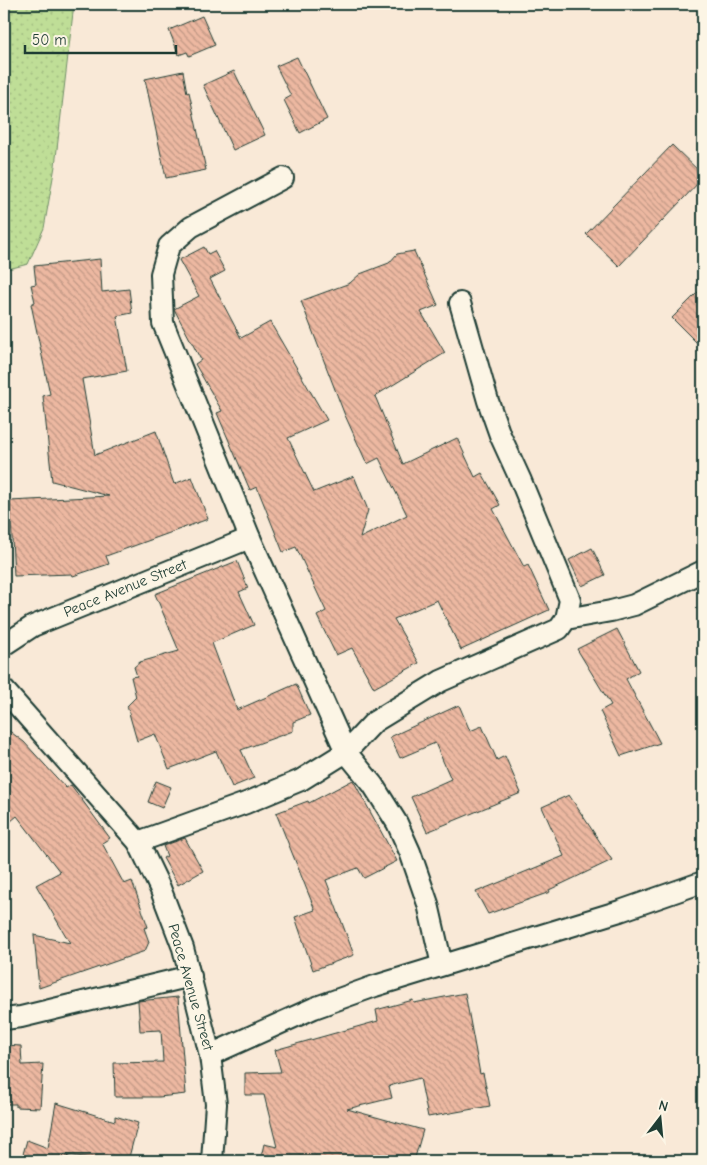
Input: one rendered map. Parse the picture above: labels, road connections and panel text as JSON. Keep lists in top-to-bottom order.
{
  "streets": {
    "street": ["Peace Avenue Street"]
  },
  "scale_bar": "50 m",
  "north": "top"
}
